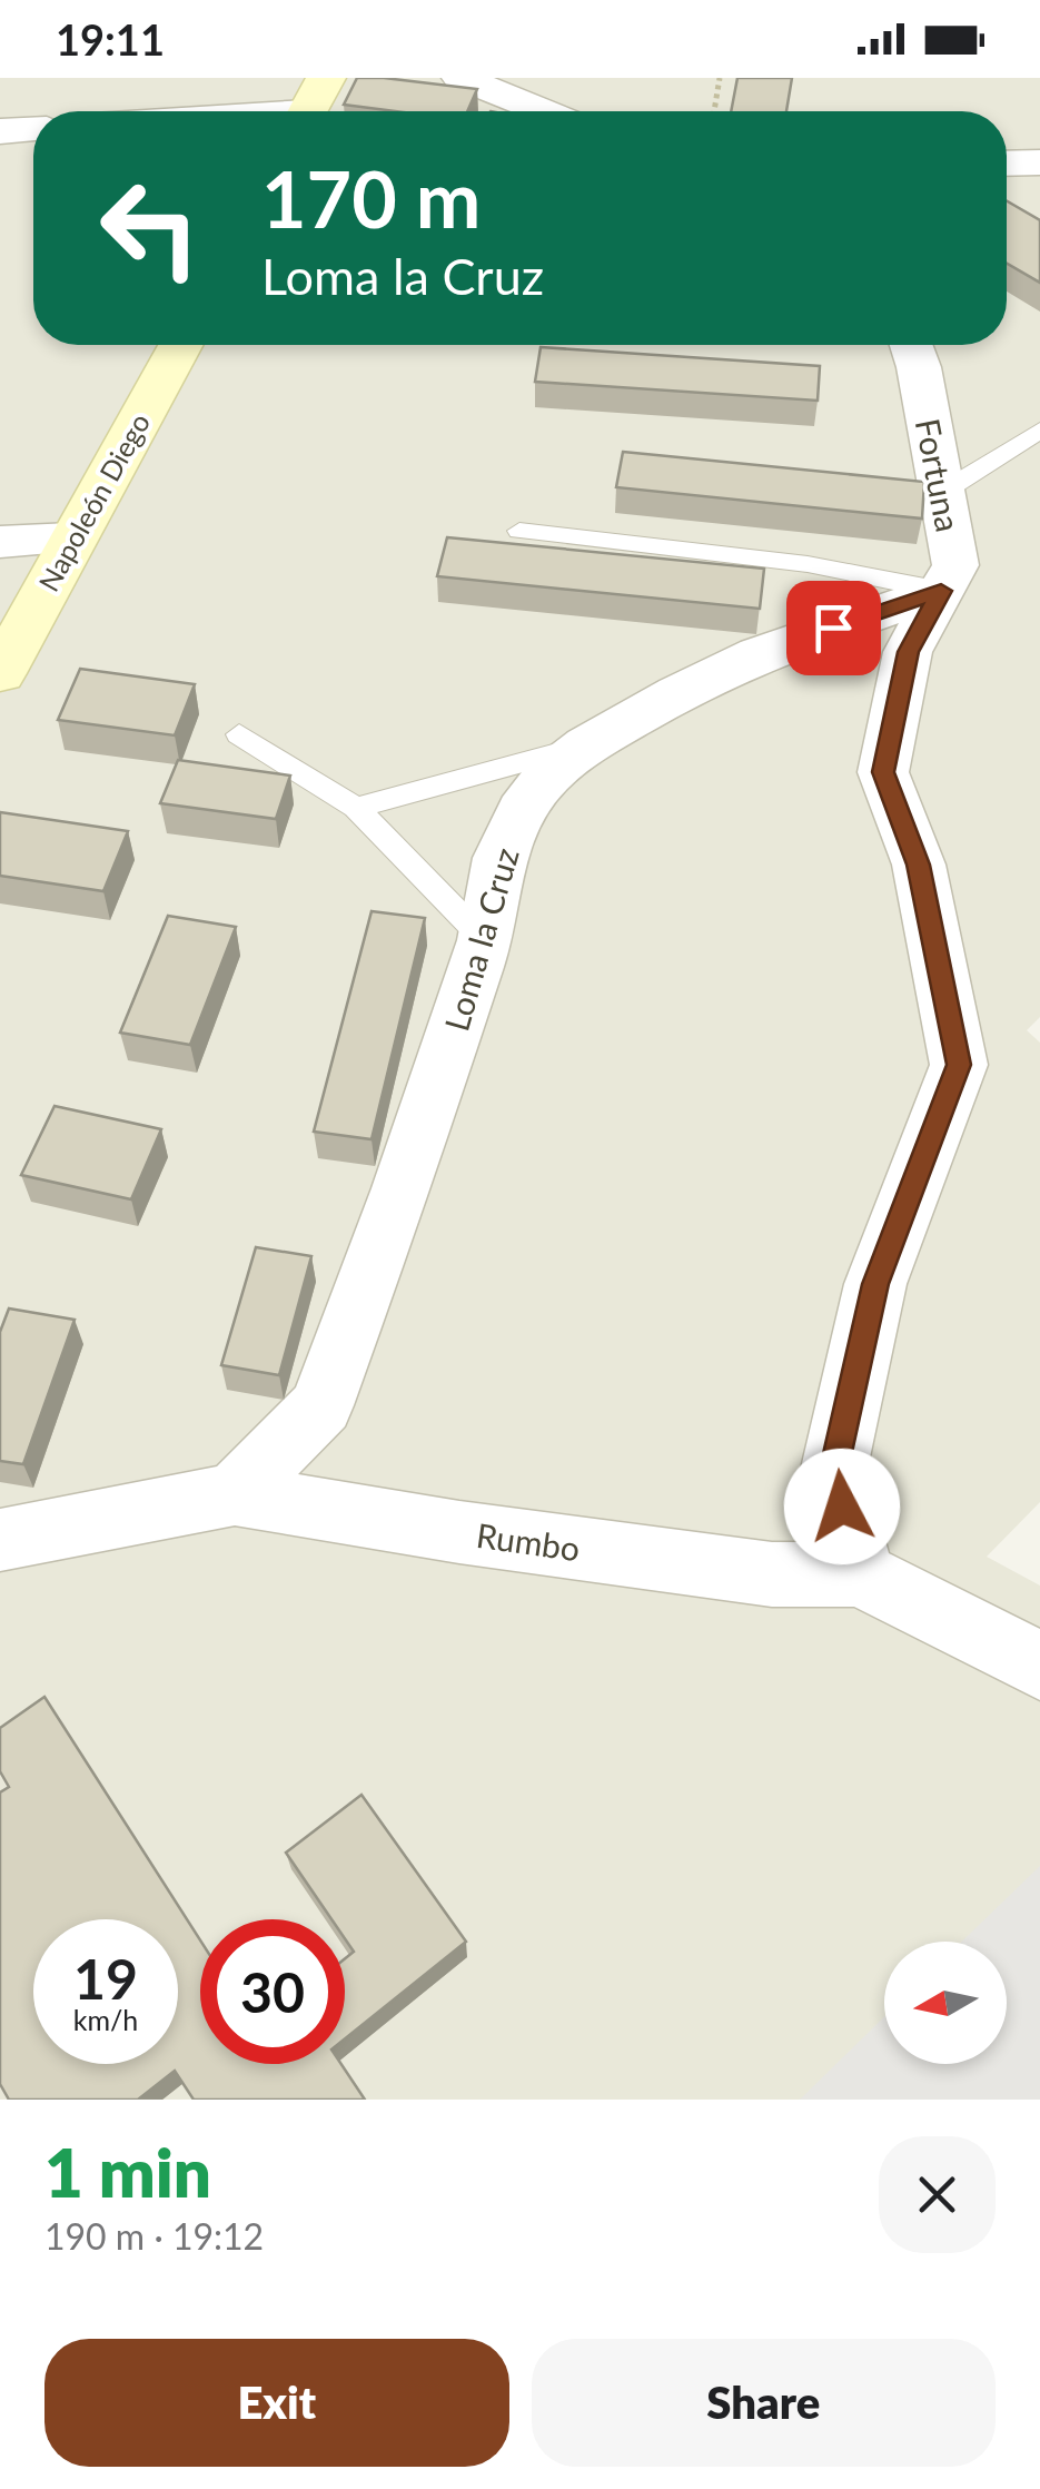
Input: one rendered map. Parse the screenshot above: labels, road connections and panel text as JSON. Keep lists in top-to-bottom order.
{
  "streets": {
    "main road": ["Napoleón Diego"],
    "street": ["Fortuna", "Loma la Cruz", "Rumbo"]
  },
  "crossings": [
    ["Fortuna", "Loma la Cruz"],
    ["Fortuna", "Rumbo"],
    ["Loma la Cruz", "Rumbo"]
  ],
  "north": "left",
  "page": {
    "status": "19:11",
    "turn": ["170 m", "Loma la Cruz"],
    "speed": "19 km/h",
    "limit": "30",
    "heading": ["1 min", "190 m · 19:12"],
    "buttons": ["Exit", "Share"]
  }
}
